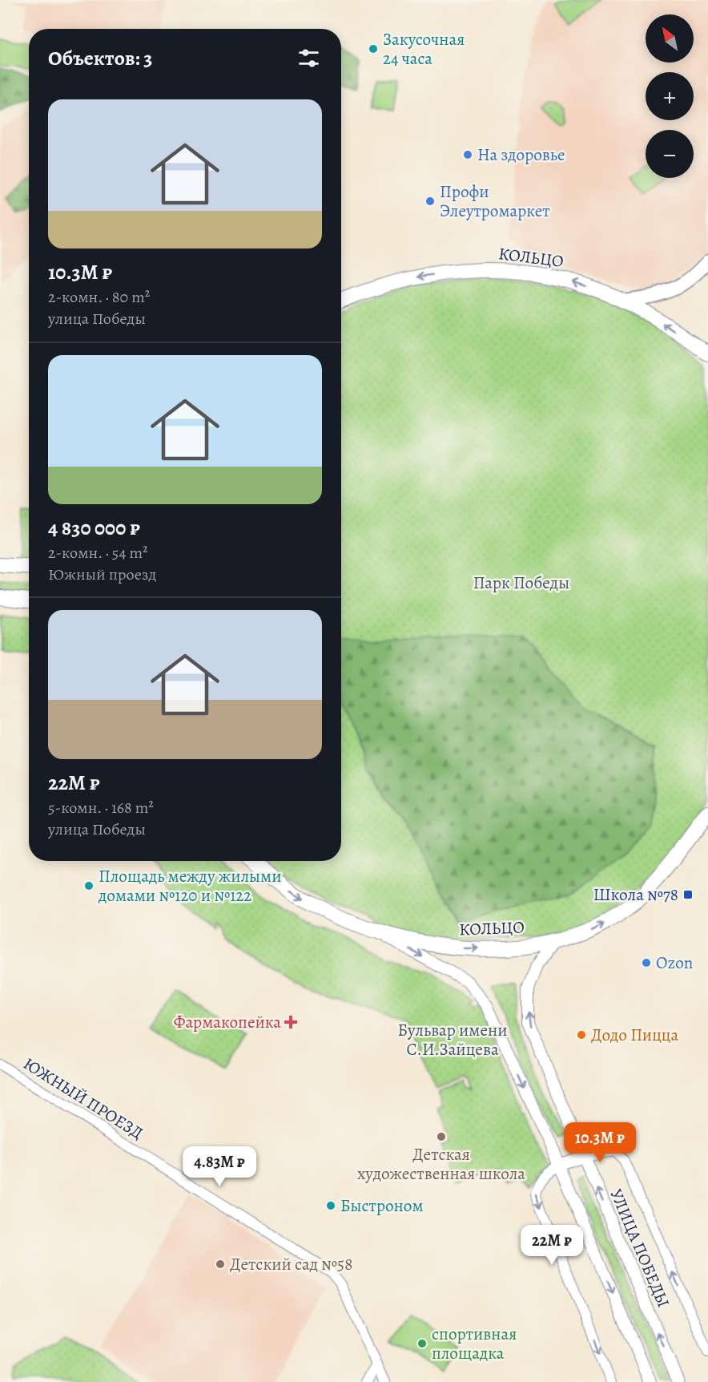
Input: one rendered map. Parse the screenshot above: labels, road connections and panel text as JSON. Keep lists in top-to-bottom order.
{
  "streets": {
    "main road": ["КОЛЬЦО"],
    "street": ["ЮЖНЫЙ ПРОЕЗД", "УЛИЦА ПОБЕДЫ"]
  },
  "crossings": [
    ["КОЛЬЦО", "УЛИЦА ПОБЕДЫ"]
  ],
  "parks": ["Парк Победы", "Бульвар имени С.И.Зайцева"],
  "places": {
    "other": [
      "Закусочная 24 часа",
      "На здоровье",
      "Профи Элеутромаркет",
      "Площадь между жилыми домами №120 и №122",
      "Ozon",
      "Додо Пицца",
      "Детская художественная школа",
      "Быстроном",
      "Детский сад №58",
      "спортивная площадка"
    ],
    "transit": ["Школа №78"],
    "health": ["Фармакопейка"]
  },
  "north": "top left",
  "page": {
    "map_buttons": ["+", "−"],
    "heading": "Объектов: 3",
    "list": [
      {
        "name": "10.3M ₽",
        "note": "2-комн. · 80 m² · улица Победы"
      },
      {
        "name": "4 830 000 ₽",
        "note": "2-комн. · 54 m² · Южный проезд"
      },
      {
        "name": "22M ₽",
        "note": "5-комн. · 168 m² · улица Победы"
      }
    ],
    "price": ["10.3M ₽", "4.83M ₽", "22M ₽"]
  }
}
